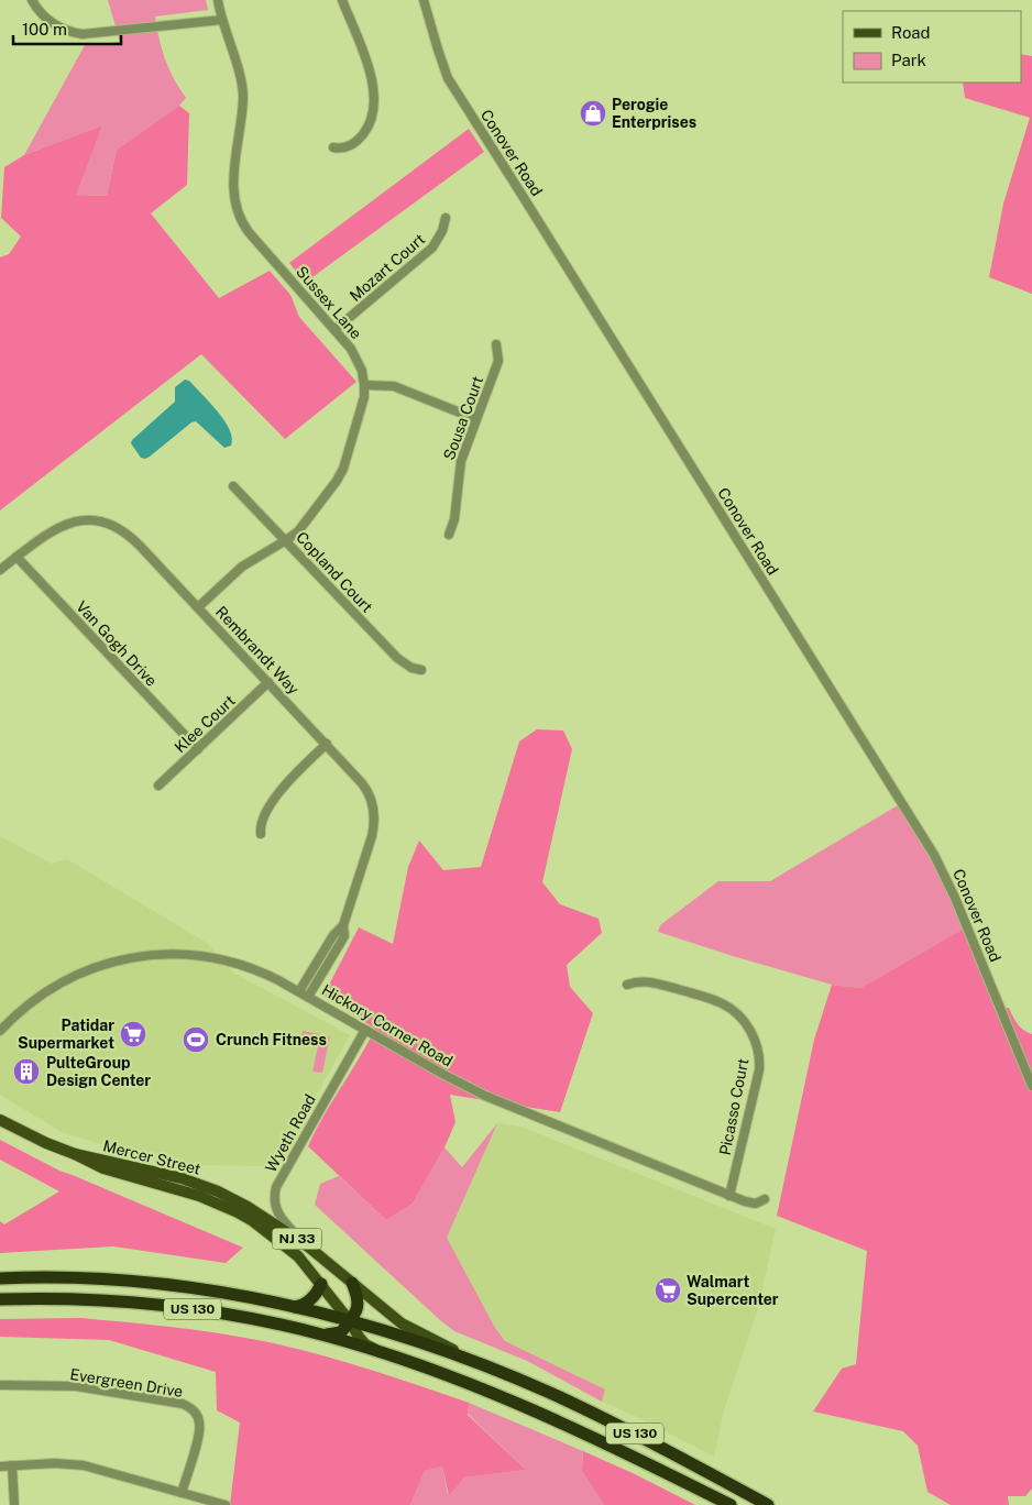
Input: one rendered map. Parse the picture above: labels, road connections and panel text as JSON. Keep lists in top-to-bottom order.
{
  "streets": {
    "highway": ["US 130"],
    "main road": ["Mercer Street", "NJ 33"],
    "street": [
      "Conover Road",
      "Mozart Court",
      "Sussex Lane",
      "Sousa Court",
      "Copland Court",
      "Van Gogh Drive",
      "Rembrandt Way",
      "Klee Court",
      "Hickory Corner Road",
      "Picasso Court",
      "Wyeth Road",
      "Evergreen Drive"
    ]
  },
  "crossings": [
    ["Mozart Court", "Sussex Lane"],
    ["Sussex Lane", "Copland Court"],
    ["Sussex Lane", "Rembrandt Way"],
    ["Van Gogh Drive", "Rembrandt Way"],
    ["Van Gogh Drive", "Klee Court"],
    ["Rembrandt Way", "Klee Court"],
    ["Rembrandt Way", "Hickory Corner Road"],
    ["Hickory Corner Road", "Picasso Court"],
    ["Hickory Corner Road", "Wyeth Road"],
    ["Wyeth Road", "Mercer Street"],
    ["Mercer Street", "US 130"]
  ],
  "places": {
    "shop": ["Perogie Enterprises"],
    "supermarket": ["Patidar Supermarket", "Walmart Supercenter"],
    "sports": ["Crunch Fitness"],
    "building": ["PulteGroup Design Center"]
  },
  "legend": ["Road", "Park"],
  "scale_bar": "100 m"
}
